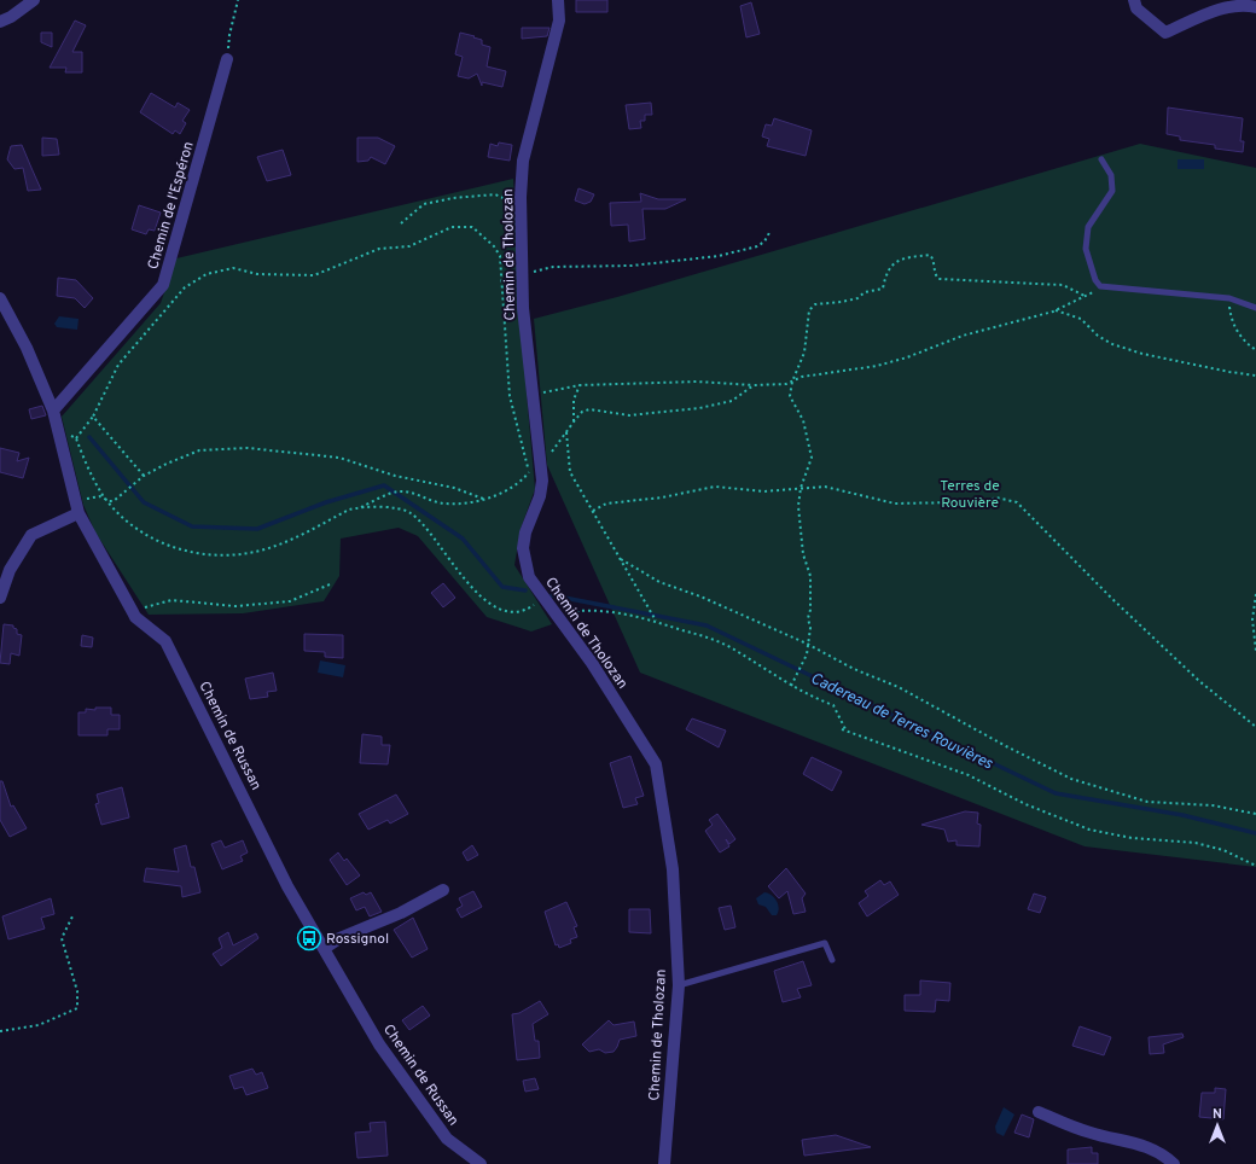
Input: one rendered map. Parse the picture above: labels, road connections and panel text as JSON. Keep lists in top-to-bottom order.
{
  "streets": {
    "street": ["Chemin de l'Espéron", "Chemin de Tholozan", "Chemin de Russan"]
  },
  "crossings": [
    ["Chemin de l'Espéron", "Chemin de Russan"]
  ],
  "water": ["Cadereau de Terres Rouvières"],
  "parks": ["Terres de Rouvière"],
  "places": {
    "bus stop": ["Rossignol"]
  },
  "north": "top"
}
